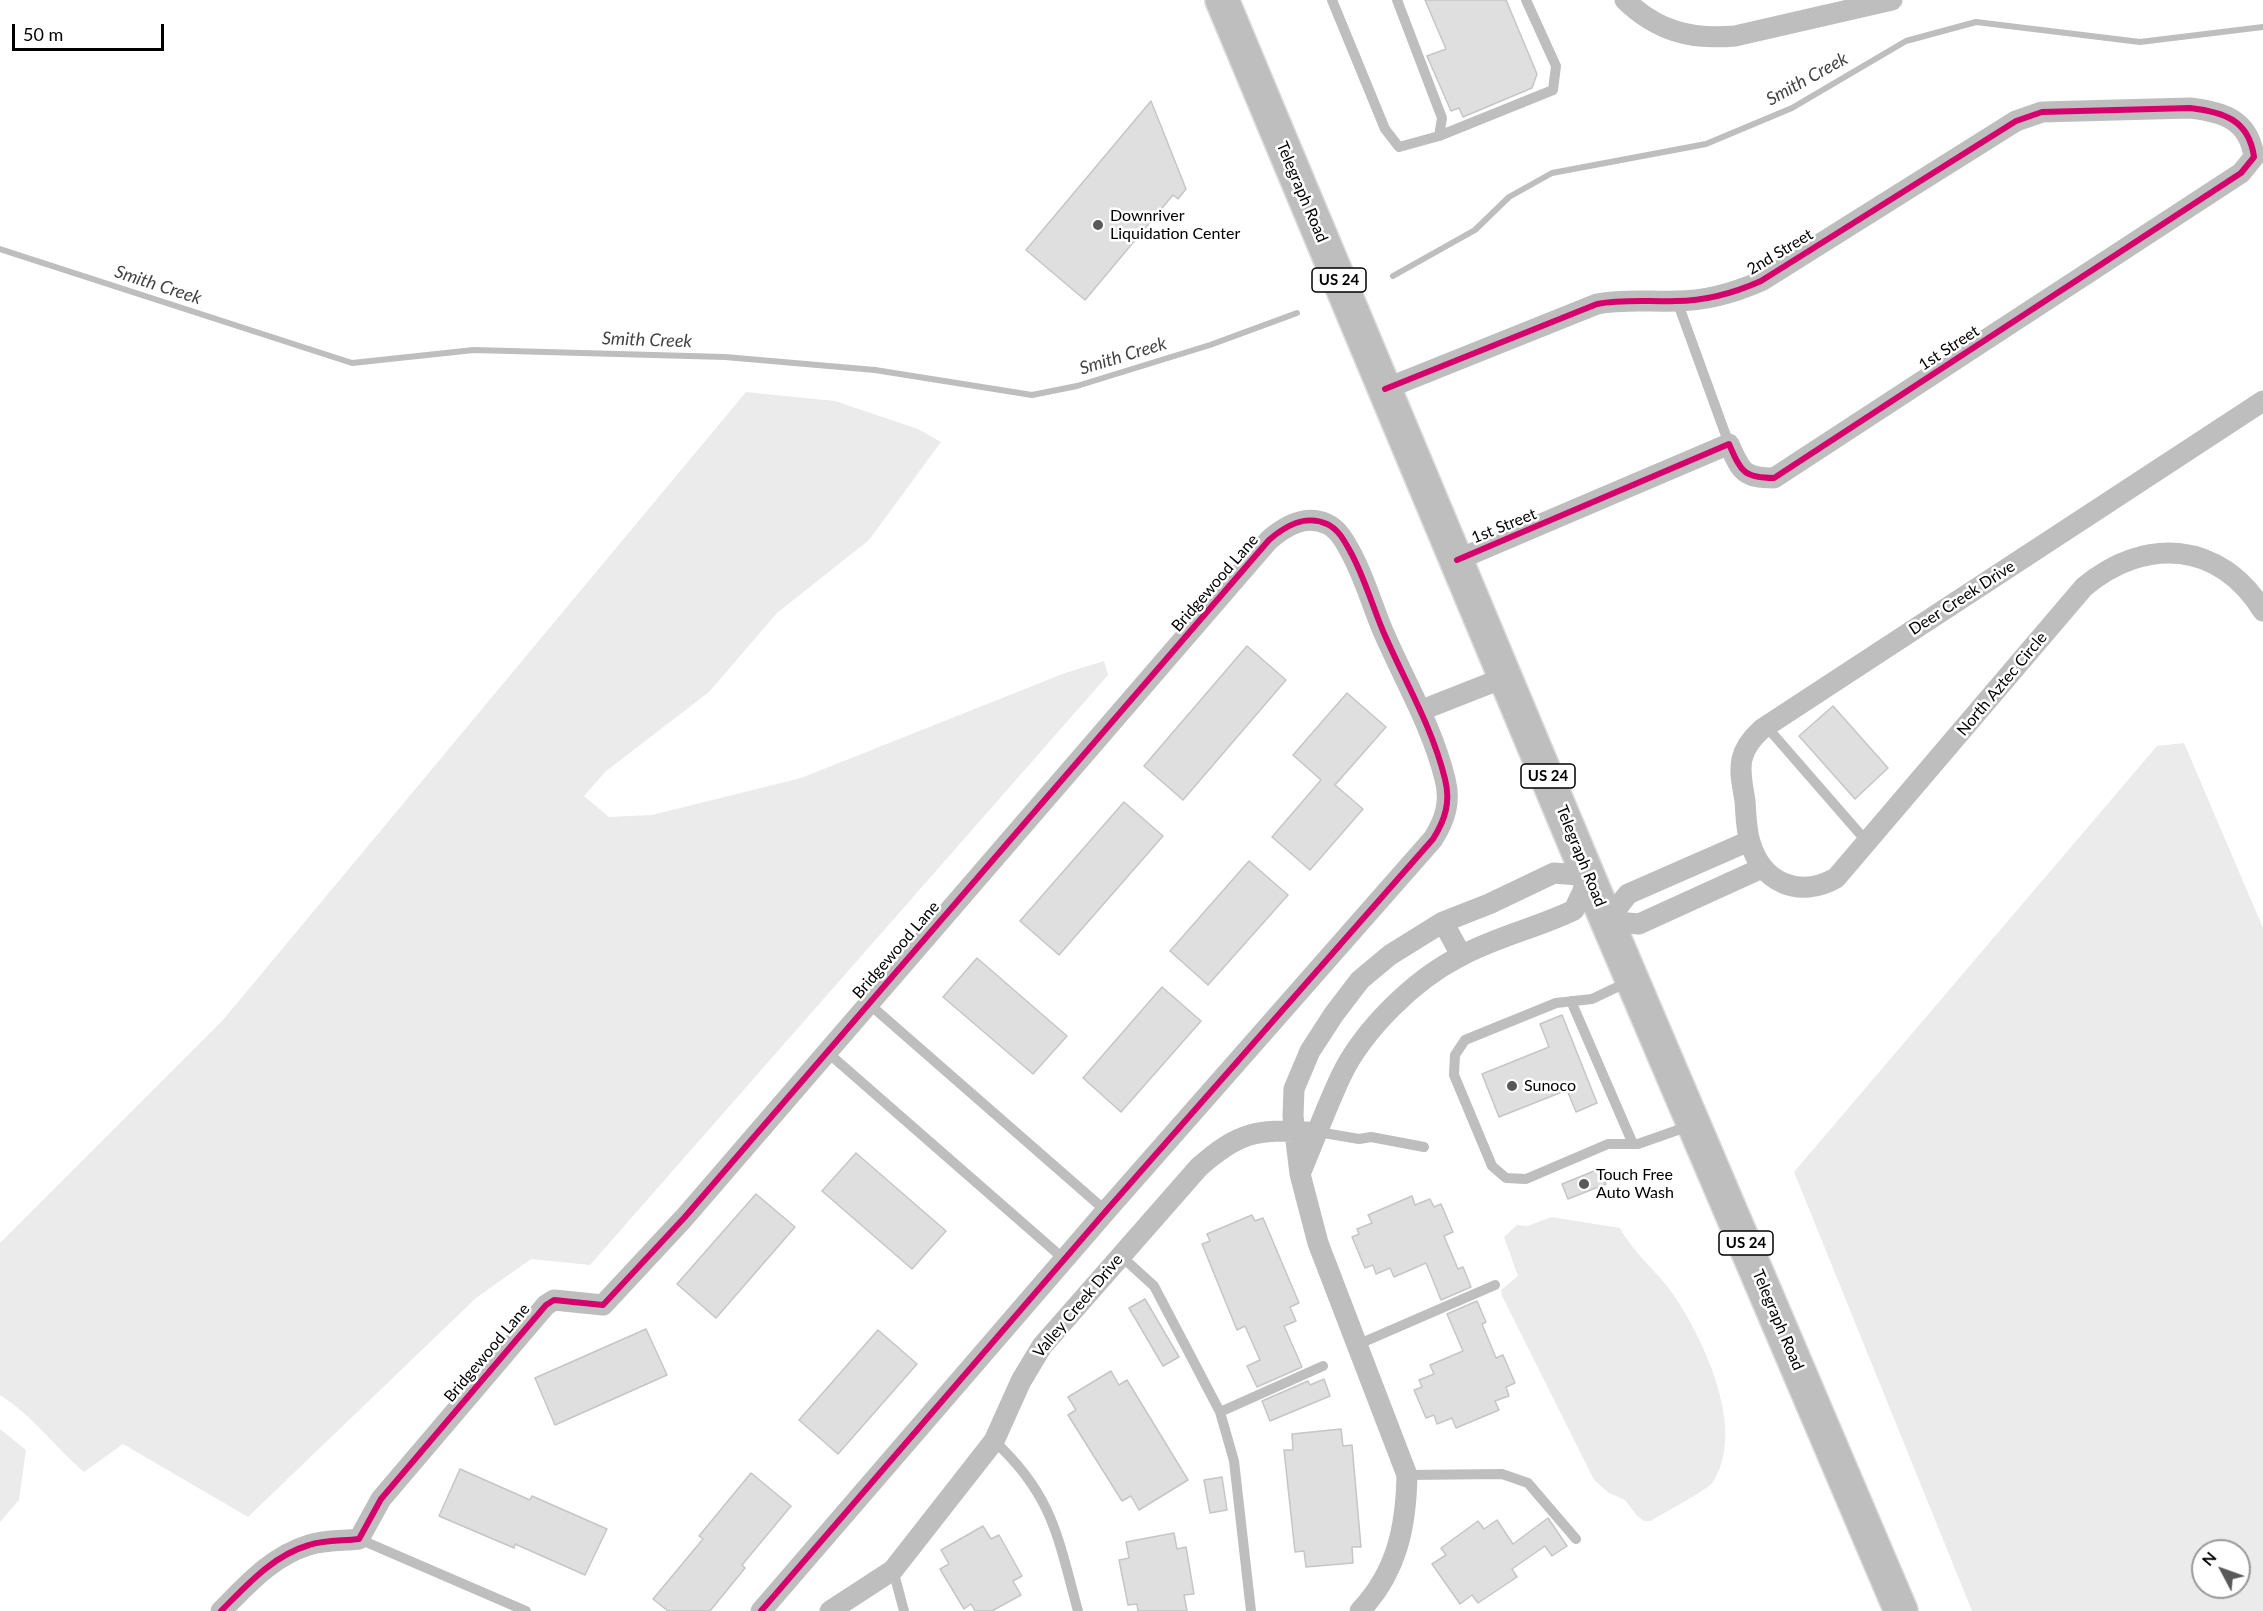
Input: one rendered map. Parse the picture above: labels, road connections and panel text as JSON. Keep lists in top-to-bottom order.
{
  "streets": {
    "main road": ["Telegraph Road", "US 24"],
    "street": [
      "2nd Street",
      "1st Street",
      "Bridgewood Lane",
      "Deer Creek Drive",
      "North Aztec Circle",
      "Valley Creek Drive"
    ]
  },
  "crossings": [
    ["Telegraph Road", "2nd Street"],
    ["Telegraph Road", "1st Street"],
    ["2nd Street", "1st Street"],
    ["Deer Creek Drive", "North Aztec Circle"]
  ],
  "water": ["Smith Creek"],
  "places": ["Downriver Liquidation Center", "Sunoco", "Touch Free Auto Wash"],
  "scale_bar": "50 m",
  "north": "top left"
}
